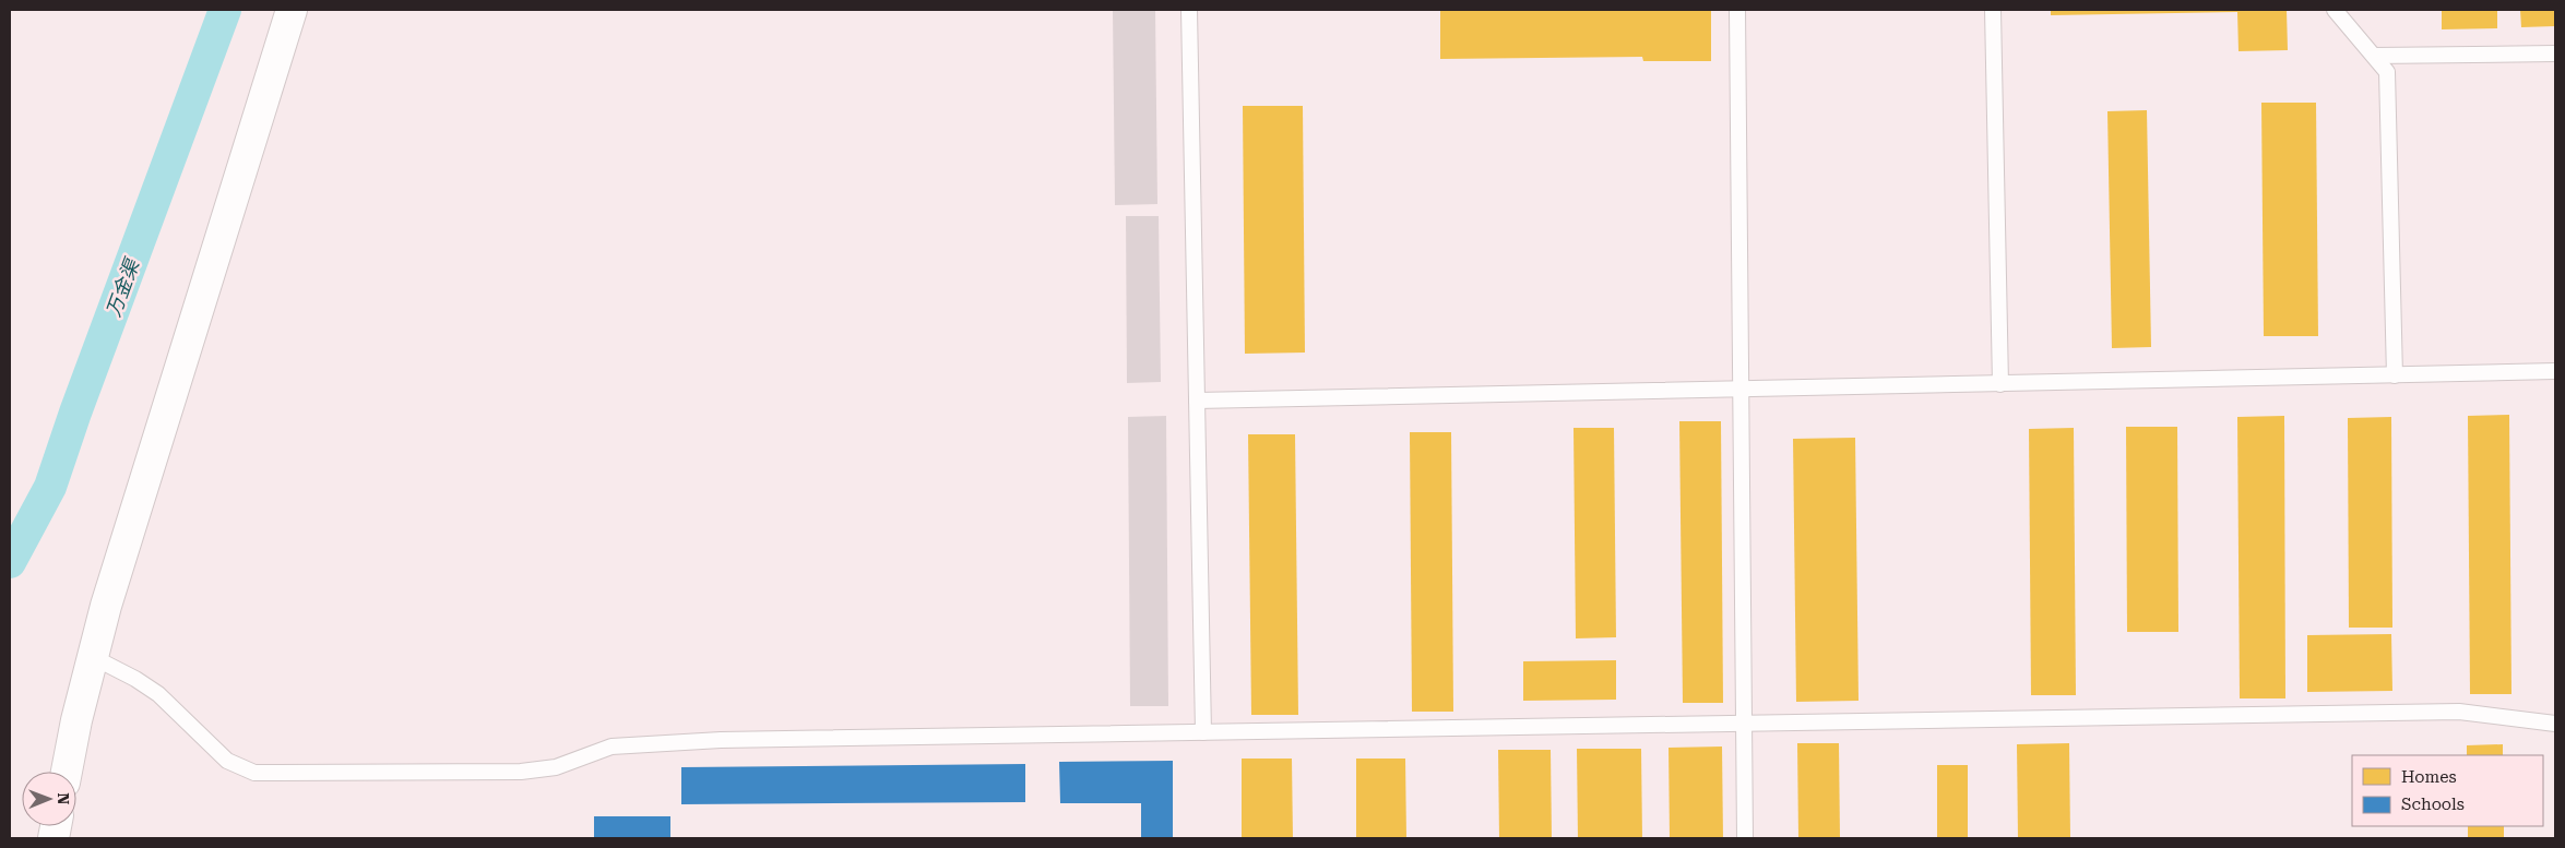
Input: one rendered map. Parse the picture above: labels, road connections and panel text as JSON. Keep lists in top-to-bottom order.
{
  "water": ["万金渠"],
  "legend": ["Homes", "Schools"],
  "north": "right"
}
